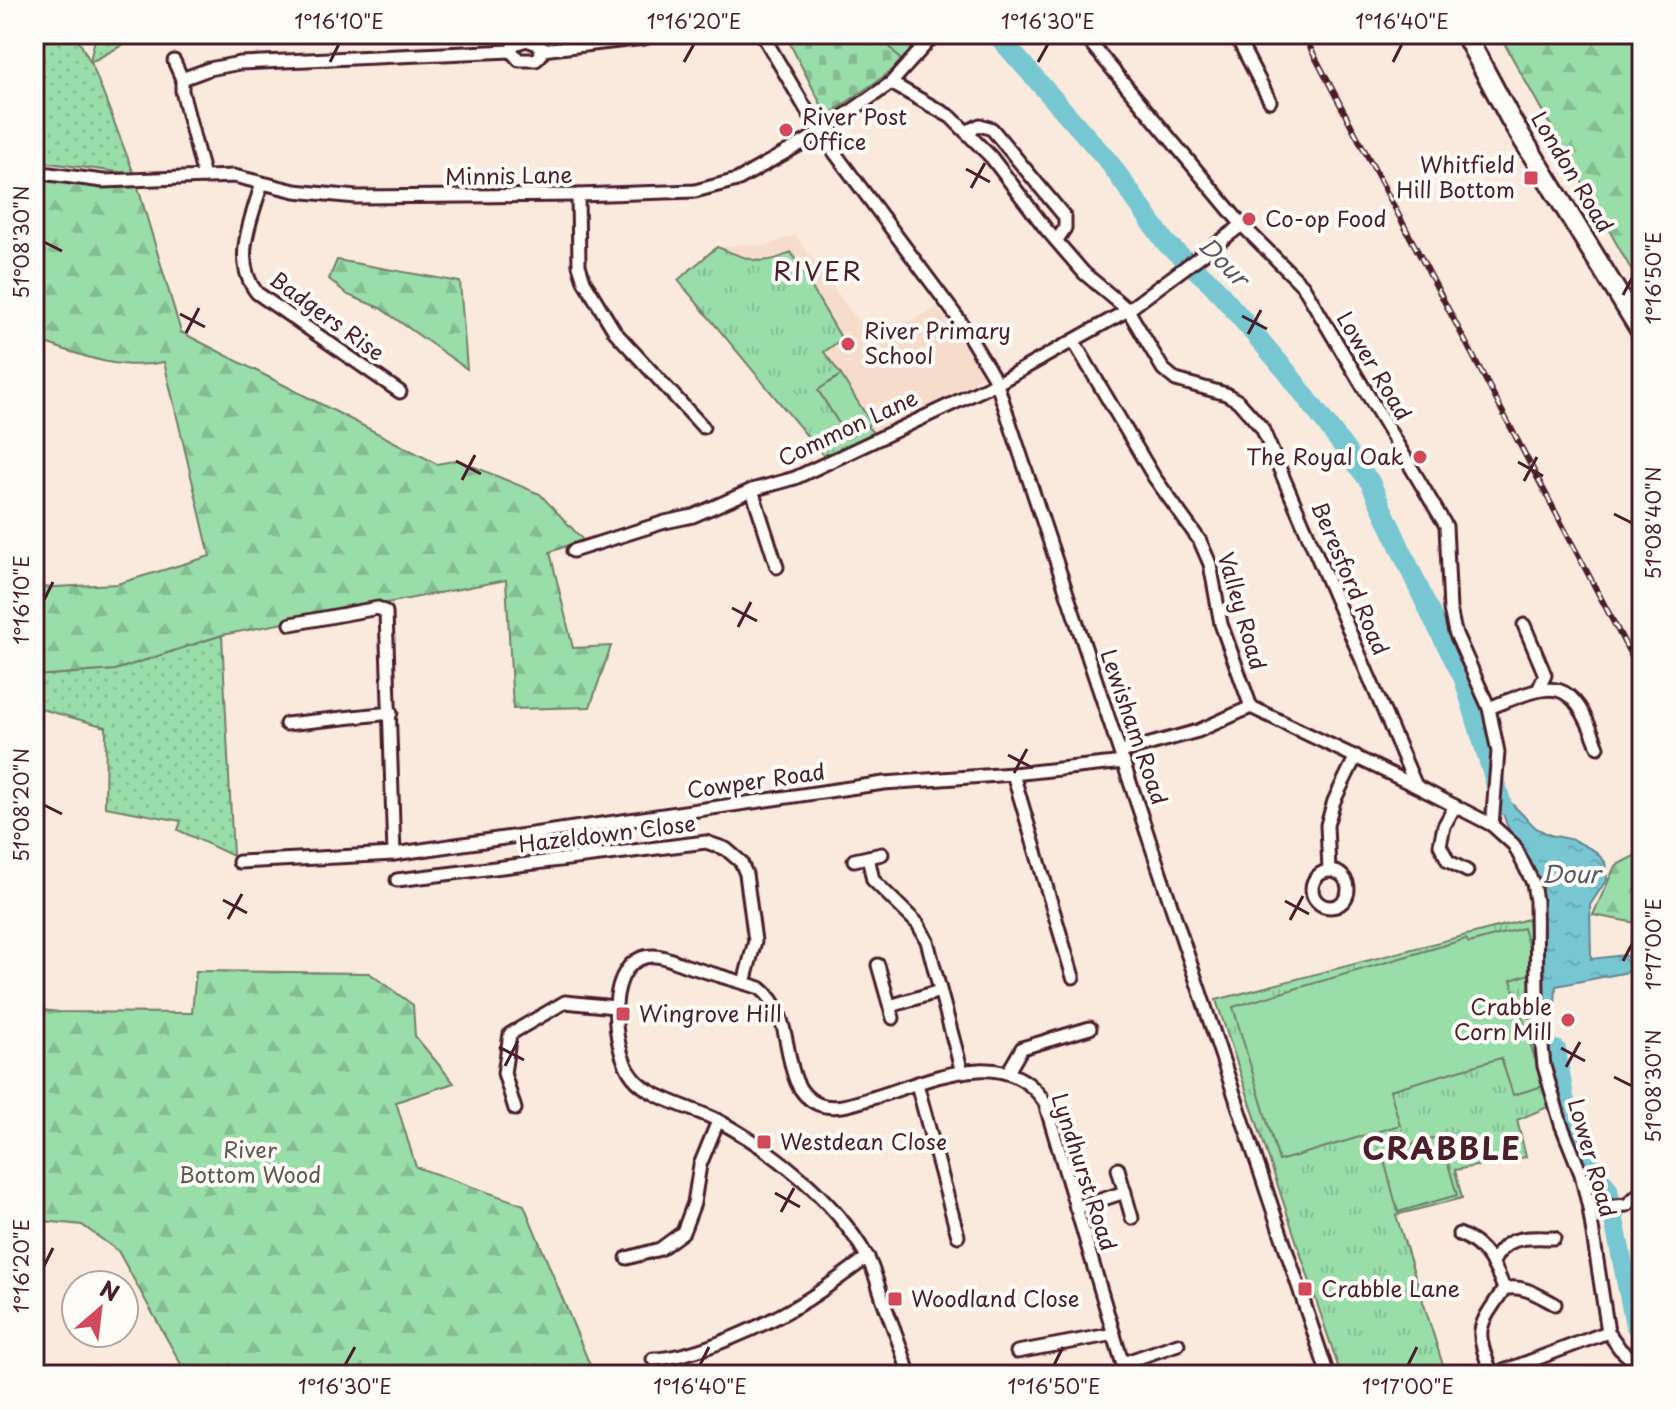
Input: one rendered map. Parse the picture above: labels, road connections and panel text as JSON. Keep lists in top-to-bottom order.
{
  "streets": {
    "main road": ["London Road"],
    "street": [
      "Minnis Lane",
      "Badgers Rise",
      "Lower Road",
      "Common Lane",
      "Beresford Road",
      "Valley Road",
      "Lewisham Road",
      "Cowper Road",
      "Hazeldown Close",
      "Lyndhurst Road"
    ]
  },
  "crossings": [
    ["Minnis Lane", "Badgers Rise"],
    ["Minnis Lane", "Beresford Road"],
    ["Minnis Lane", "Lewisham Road"],
    ["Lower Road", "Common Lane"],
    ["Common Lane", "Beresford Road"],
    ["Common Lane", "Valley Road"],
    ["Common Lane", "Lewisham Road"],
    ["Valley Road", "Cowper Road"],
    ["Lewisham Road", "Cowper Road"]
  ],
  "districts": ["RIVER", "CRABBLE"],
  "water": ["Dour"],
  "parks": ["River Bottom Wood"],
  "places": {
    "other": [
      "River Post Office",
      "Co-op Food",
      "River Primary School",
      "The Royal Oak",
      "Crabble Corn Mill"
    ],
    "transit": [
      "Whitfield Hill Bottom",
      "Wingrove Hill",
      "Westdean Close",
      "Crabble Lane",
      "Woodland Close"
    ]
  },
  "north": "top right",
  "coordinates": [
    "1°16'10\"E",
    "1°16'20\"E",
    "1°16'30\"E",
    "1°16'40\"E",
    "51°08'30\"N",
    "1°16'50\"E",
    "51°08'40\"N",
    "51°08'20\"N",
    "1°17'00\"E"
  ]
}
